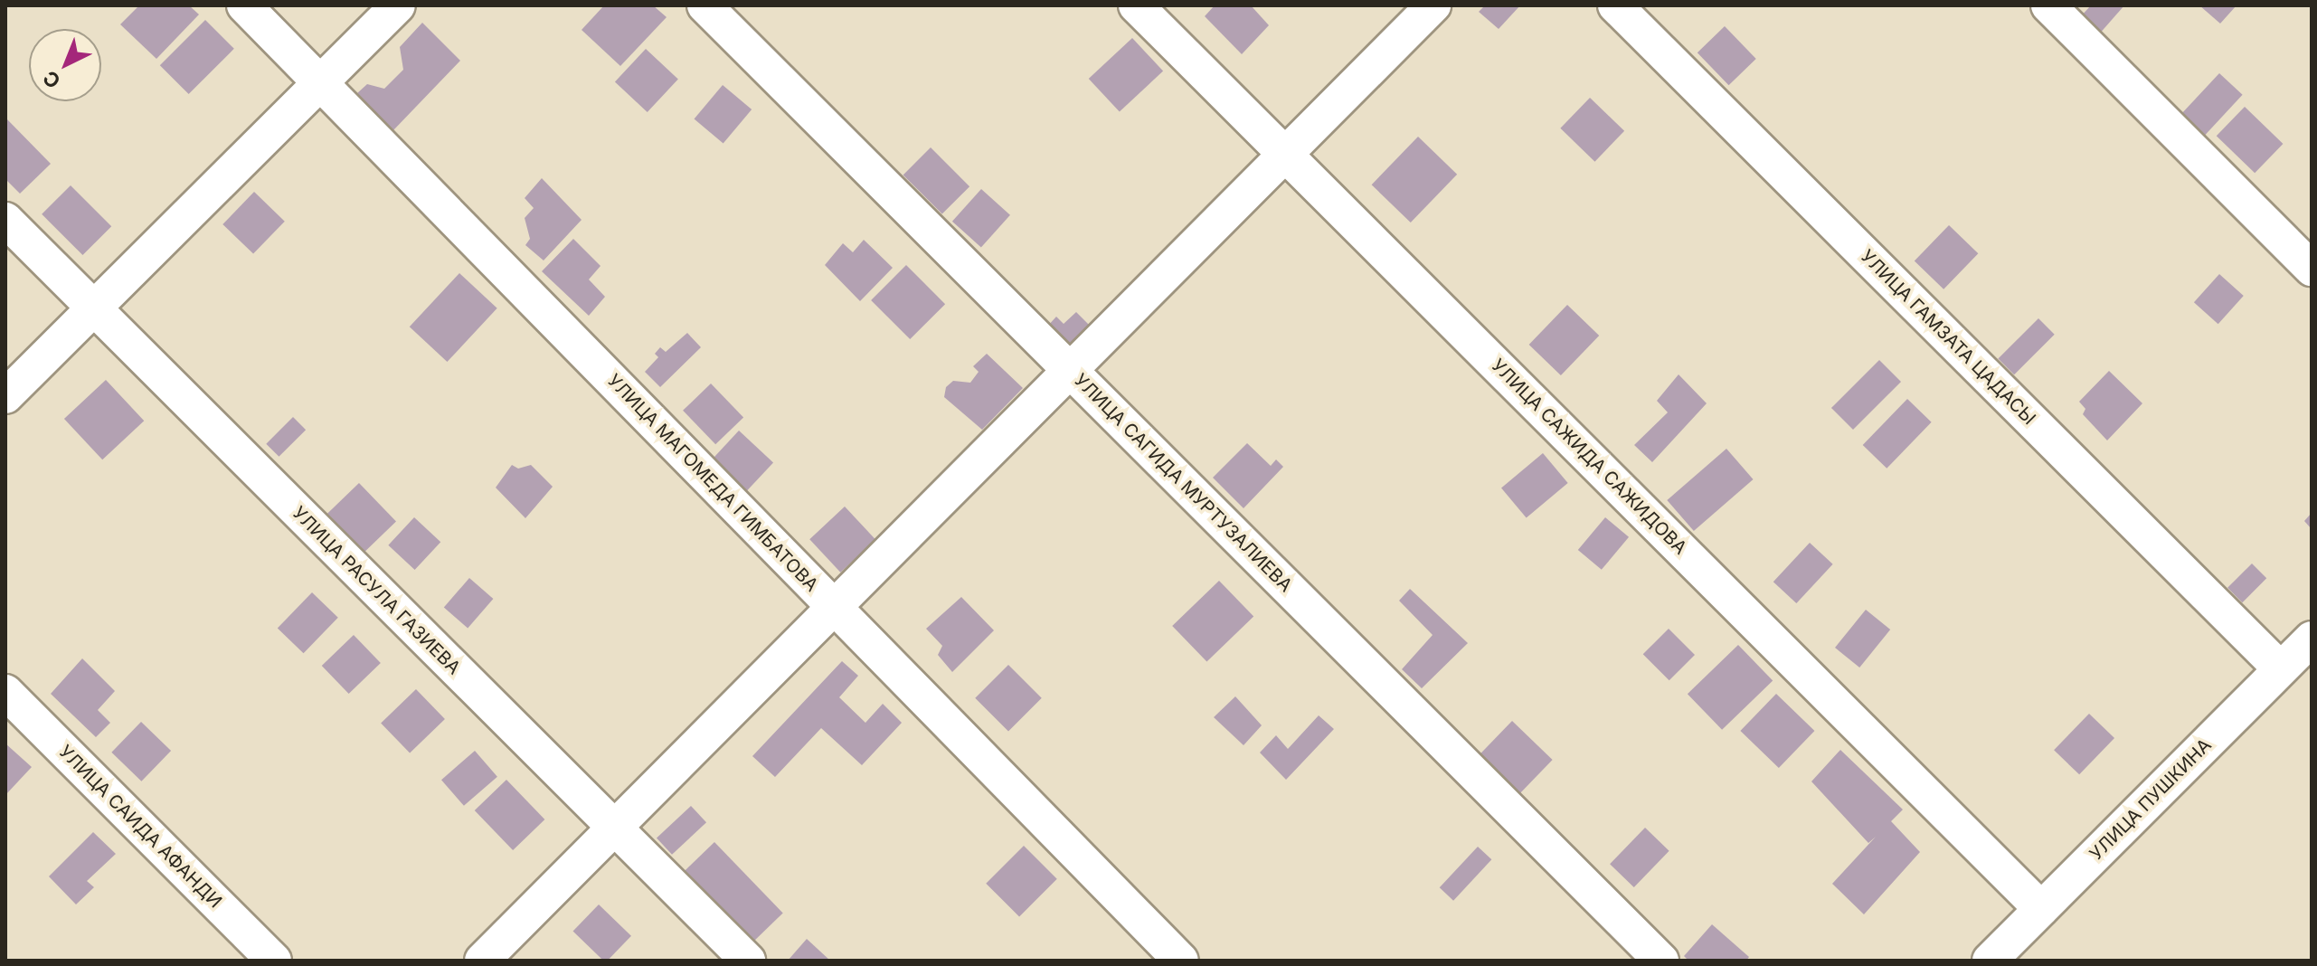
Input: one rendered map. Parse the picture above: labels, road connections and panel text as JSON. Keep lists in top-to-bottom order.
{
  "streets": {
    "street": [
      "УЛИЦА ГАМЗАТА ЦАДАСЫ",
      "УЛИЦА САЖИДА САЖИДОВА",
      "УЛИЦА МАГОМЕДА ГИМБАТОВА",
      "УЛИЦА САГИДА МУРТУЗАЛИЕВА",
      "УЛИЦА РАСУЛА ГАЗИЕВА",
      "УЛИЦА ПУШКИНА",
      "УЛИЦА САИДА АФАНДИ"
    ]
  },
  "crossings": [
    ["УЛИЦА ГАМЗАТА ЦАДАСЫ", "УЛИЦА ПУШКИНА"],
    ["УЛИЦА САЖИДА САЖИДОВА", "УЛИЦА ПУШКИНА"]
  ],
  "north": "bottom left"
}
